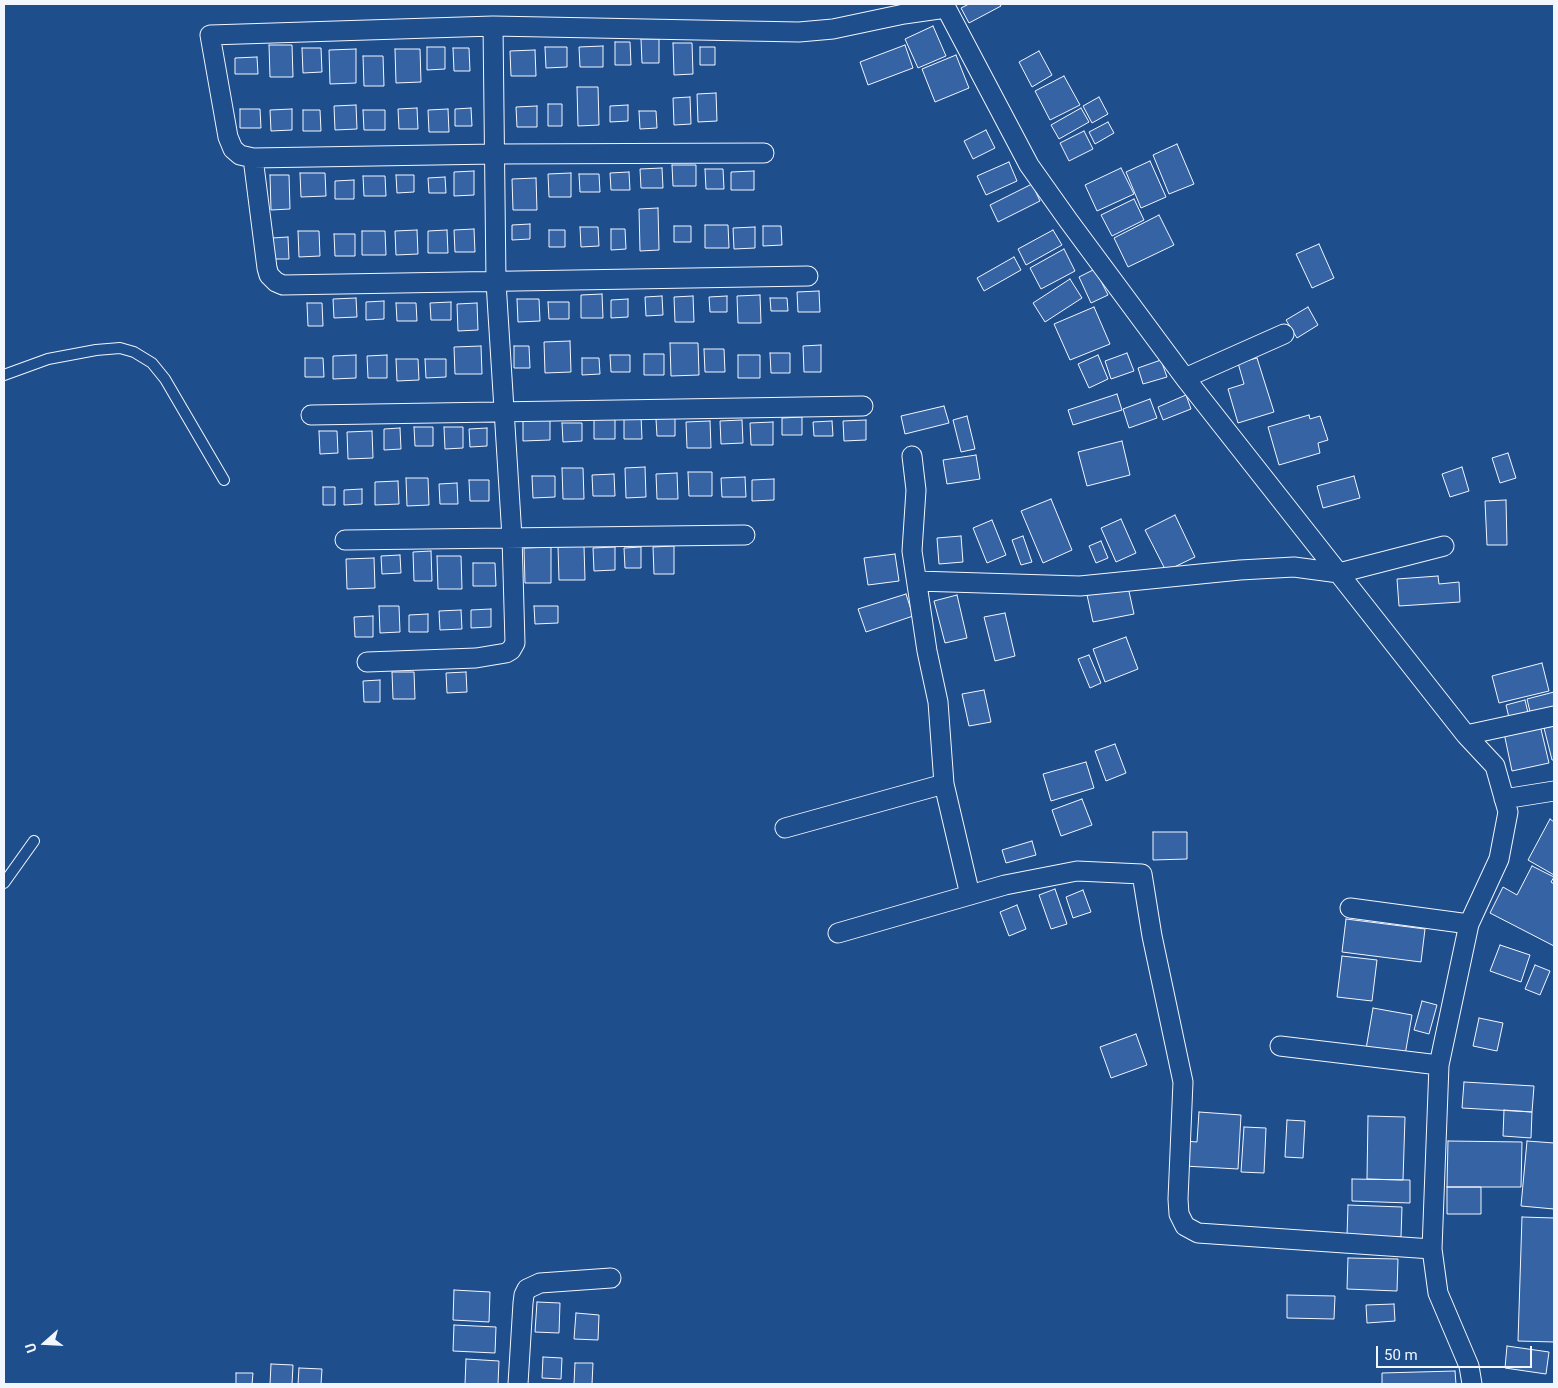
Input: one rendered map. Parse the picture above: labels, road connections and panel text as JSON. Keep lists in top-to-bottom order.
{
  "scale_bar": "50 m",
  "north": "left"
}
